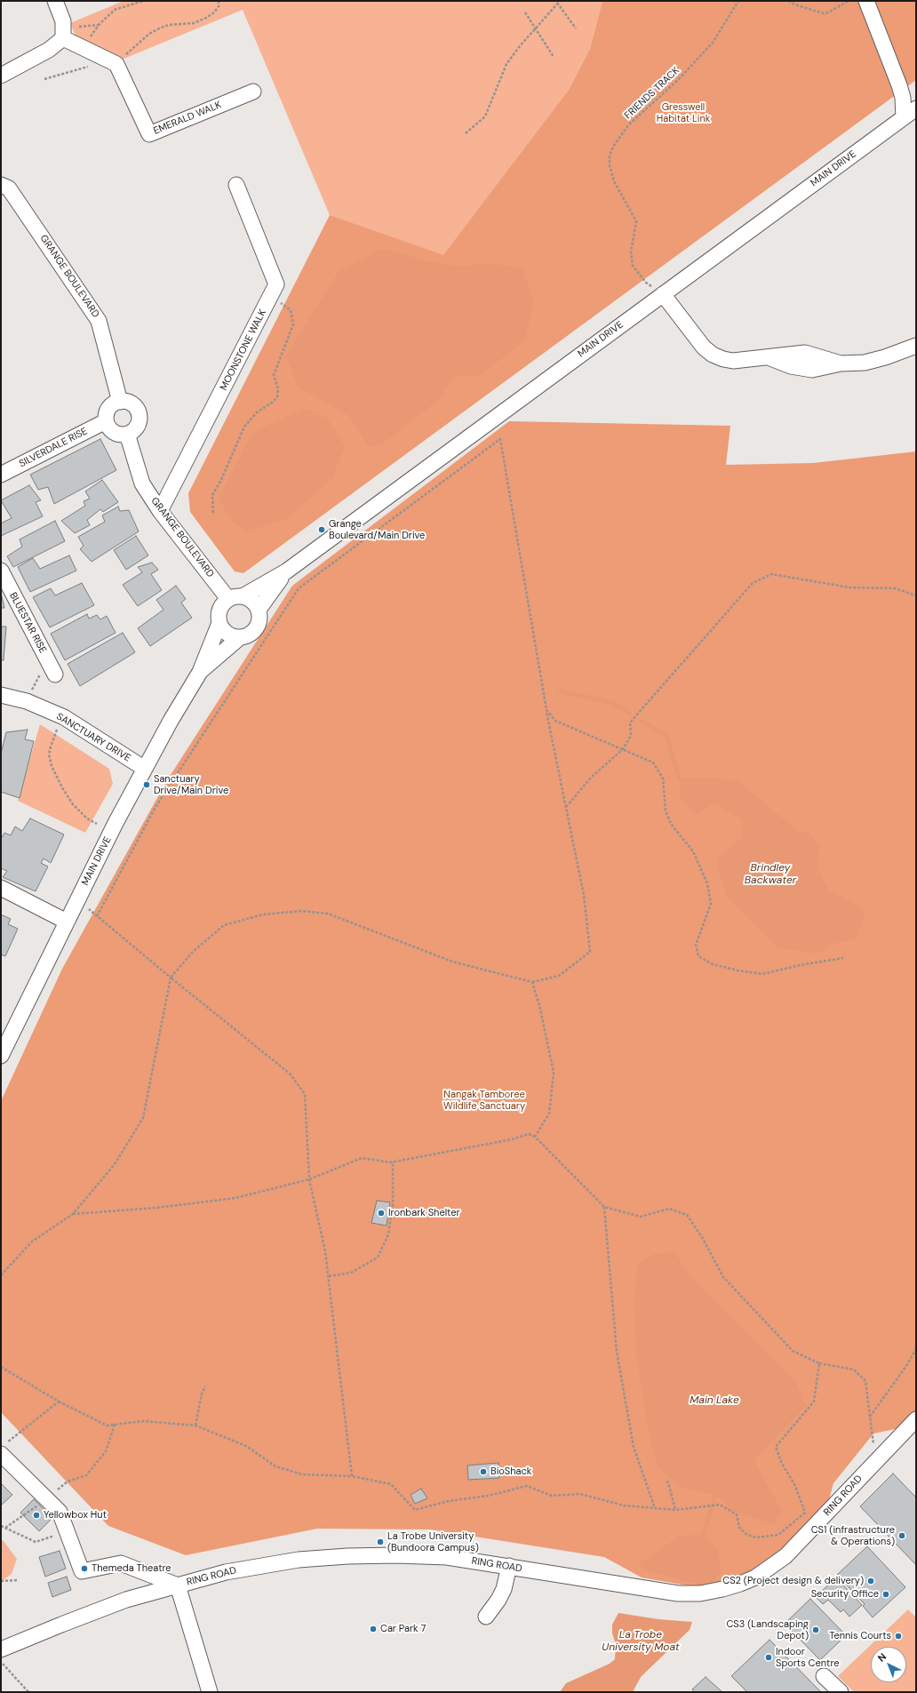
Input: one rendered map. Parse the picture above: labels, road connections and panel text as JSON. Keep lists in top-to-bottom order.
{
  "streets": {
    "street": [
      "EMERALD WALK",
      "MAIN DRIVE",
      "GRANGE BOULEVARD",
      "MOONSTONE WALK",
      "SILVERDALE RISE",
      "BLUESTAR RISE",
      "SANCTUARY DRIVE",
      "RING ROAD"
    ],
    "path": ["FRIENDS TRACK"]
  },
  "crossings": [
    ["MAIN DRIVE", "GRANGE BOULEVARD"],
    ["MAIN DRIVE", "SANCTUARY DRIVE"],
    ["GRANGE BOULEVARD", "MOONSTONE WALK"],
    ["GRANGE BOULEVARD", "SILVERDALE RISE"]
  ],
  "water": ["Brindley Backwater", "Main Lake", "La Trobe University Moat"],
  "parks": ["Gresswell Habitat Link", "Nangak Tamboree Wildlife Sanctuary"],
  "places": [
    "Grange Boulevard/Main Drive",
    "Sanctuary Drive/Main Drive",
    "Ironbark Shelter",
    "BioShack",
    "Yellowbox Hut",
    "CS1 (infrastructure & Operations)",
    "La Trobe University (Bundoora Campus)",
    "Themeda Theatre",
    "CS2 (Project design & delivery)",
    "Security Office",
    "Car Park 7",
    "CS3 (Landscaping Depot)",
    "Tennis Courts",
    "Indoor Sports Centre"
  ],
  "north": "top left"
}
